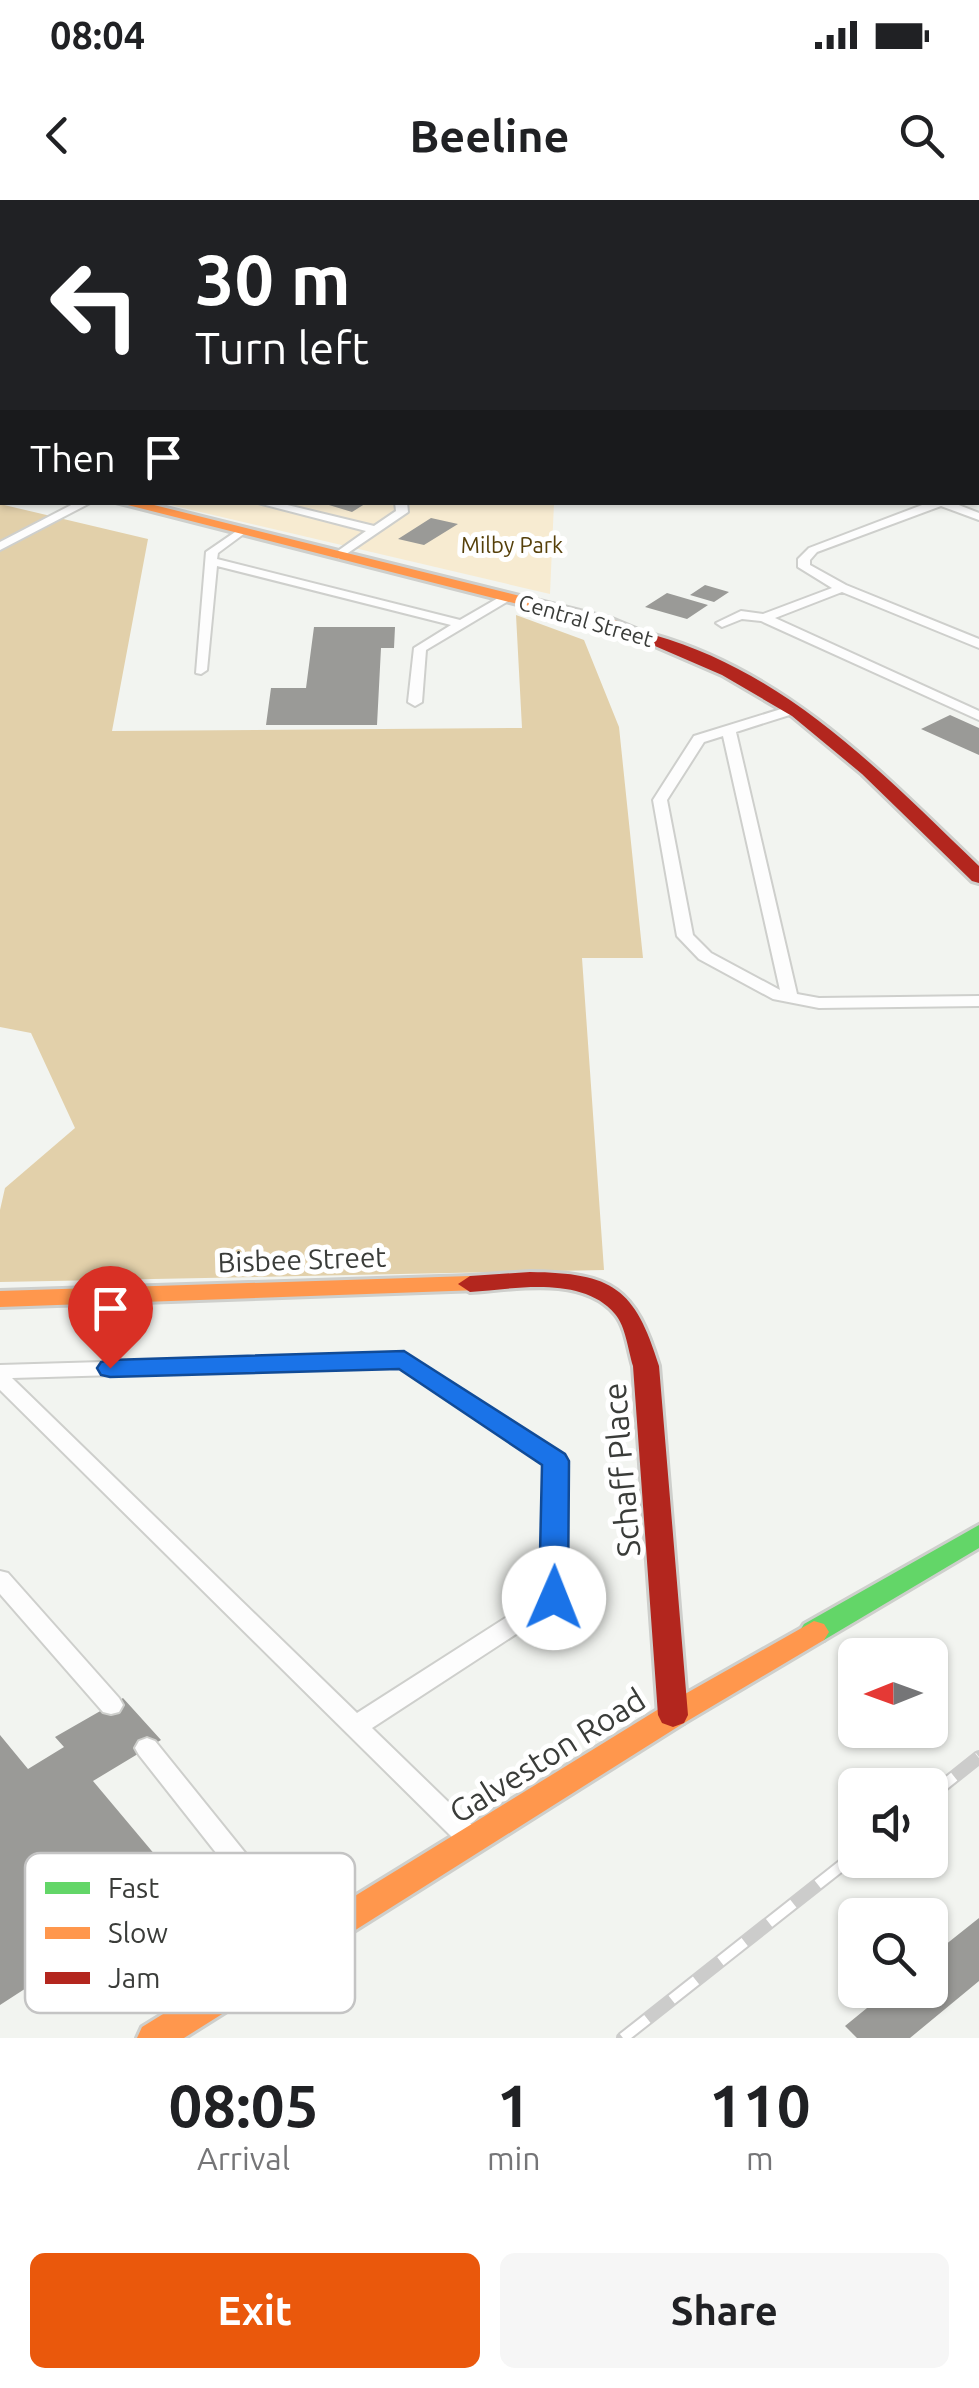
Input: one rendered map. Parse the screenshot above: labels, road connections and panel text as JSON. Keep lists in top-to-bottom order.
{
  "streets": {
    "street": [
      "Central Street",
      "Bisbee Street",
      "Schaff Place",
      "Galveston Road"
    ]
  },
  "crossings": [
    ["Bisbee Street", "Schaff Place"],
    ["Schaff Place", "Galveston Road"]
  ],
  "parks": ["Milby Park"],
  "legend": ["Fast", "Slow", "Jam"],
  "north": "left",
  "page": {
    "status": "08:04",
    "header": "Beeline",
    "turn": ["30 m", "Turn left"],
    "then": "Then",
    "eta": [
      "08:05",
      "Arrival",
      "1",
      "min",
      "110",
      "m"
    ],
    "buttons": ["Exit", "Share"]
  }
}
